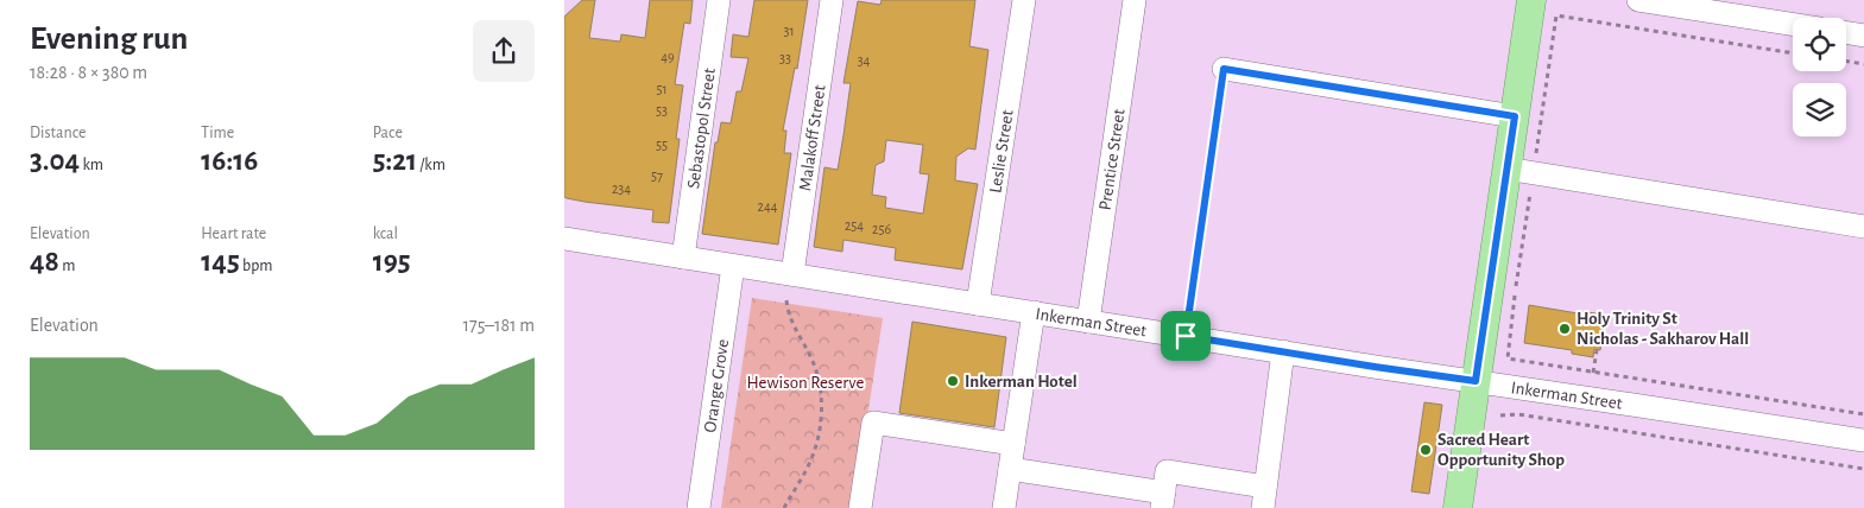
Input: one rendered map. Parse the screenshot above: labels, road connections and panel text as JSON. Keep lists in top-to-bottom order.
{
  "streets": {
    "street": [
      "Sebastopol Street",
      "Malakoff Street",
      "Leslie Street",
      "Prentice Street",
      "Inkerman Street",
      "Orange Grove"
    ]
  },
  "crossings": [
    ["Sebastopol Street", "Inkerman Street"],
    ["Malakoff Street", "Inkerman Street"],
    ["Leslie Street", "Inkerman Street"],
    ["Prentice Street", "Inkerman Street"],
    ["Inkerman Street", "Orange Grove"]
  ],
  "parks": ["Hewison Reserve"],
  "places": ["Holy Trinity St Nicholas - Sakharov Hall", "Inkerman Hotel", "Sacred Heart Opportunity Shop"],
  "house_numbers": [
    "31",
    "49",
    "33",
    "34",
    "51",
    "53",
    "55",
    "57",
    "234",
    "244",
    "254",
    "256"
  ],
  "page": {
    "heading": ["Evening run", "18:28 · 8 × 380 m"],
    "stats": [
      ["Distance", "3.04 km"],
      ["Time", "16:16"],
      ["Pace", "5:21 /km"],
      ["Elevation", "48 m"],
      ["Heart rate", "145 bpm"],
      ["kcal", "195"]
    ],
    "chart": ["Elevation", "175–181 m"]
  }
}
